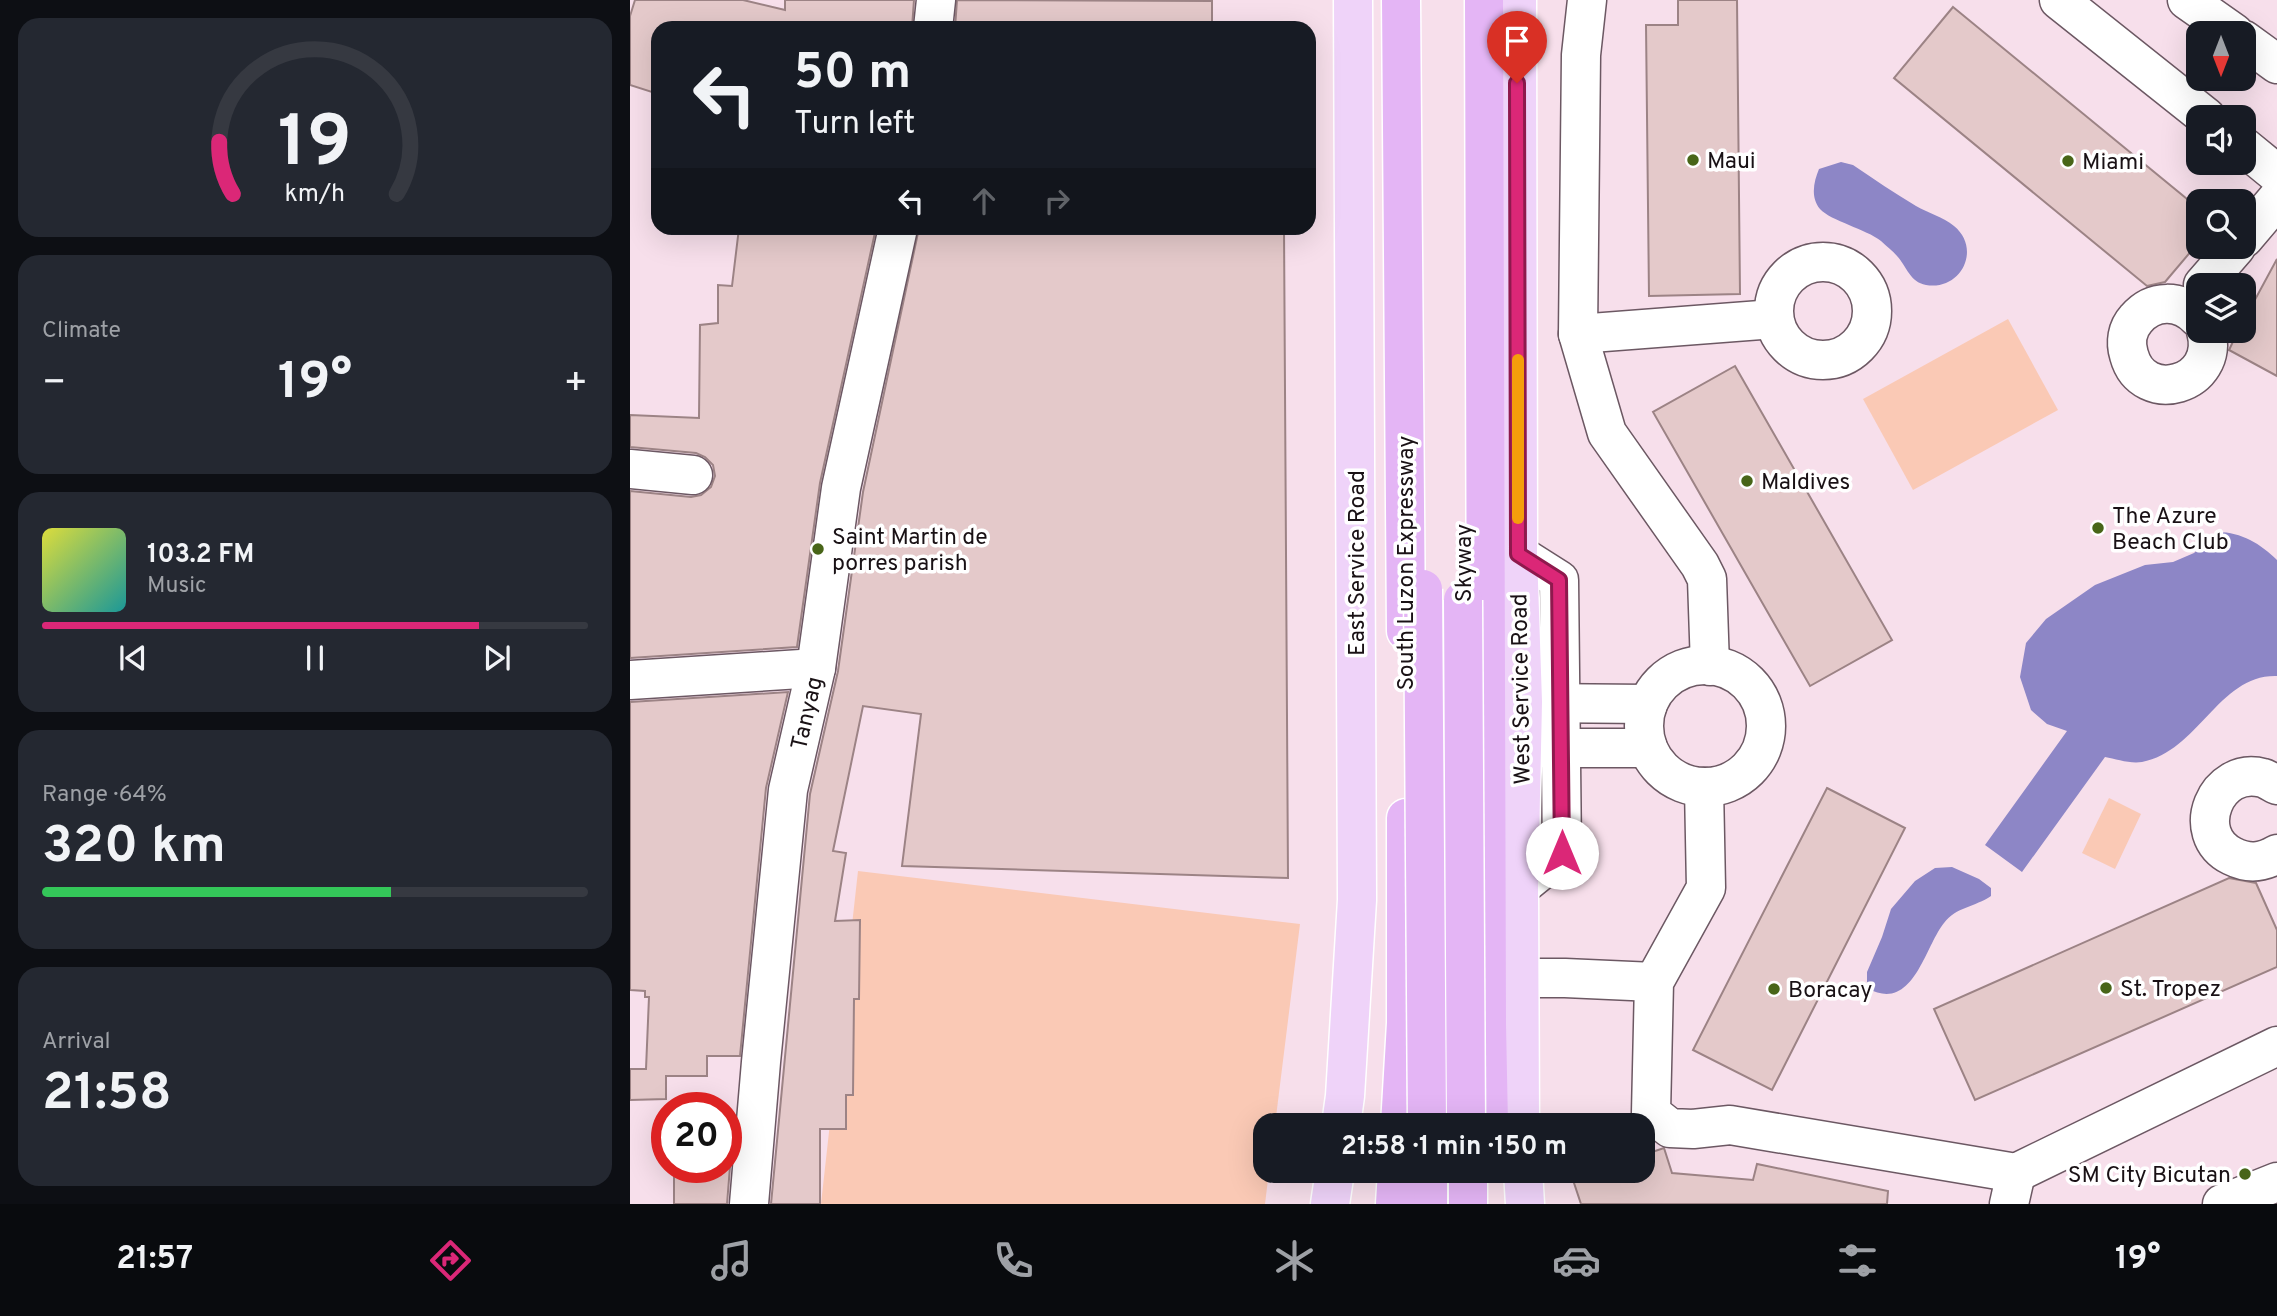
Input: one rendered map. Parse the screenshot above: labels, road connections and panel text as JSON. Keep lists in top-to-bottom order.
{
  "streets": {
    "highway": ["South Luzon Expressway", "Skyway"],
    "main road": ["East Service Road", "West Service Road"],
    "street": ["Tanyag"]
  },
  "places": [
    "Maui",
    "Miami",
    "Maldives",
    "The Azure Beach Club",
    "Saint Martin de porres parish",
    "St. Tropez",
    "Boracay",
    "SM City Bicutan"
  ],
  "north": "bottom",
  "page": {
    "turn": ["50 m", "Turn left"],
    "tile": [
      "Climate",
      ["Range · 64%", "320 km"],
      ["Arrival", "21:58"]
    ],
    "heat": ["−", "19°", "+"],
    "song": ["103.2 FM", "Music"],
    "limit": "20",
    "trip": "21:58 · 1 min · 150 m",
    "tabs": ["21:57", "19°"],
    "gauge": ["19", "km/h"]
  }
}
